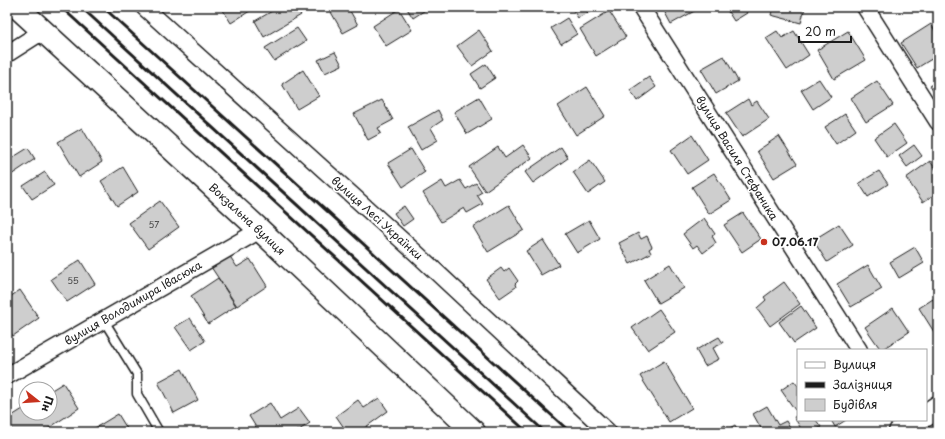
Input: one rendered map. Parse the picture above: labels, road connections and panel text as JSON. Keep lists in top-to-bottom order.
{
  "streets": {
    "street": [
      "вулиця Василя Стефаника",
      "вулиця Лесі Українки",
      "Вокзальна вулиця",
      "вулиця Володимира Івасюка"
    ]
  },
  "crossings": [
    ["Вокзальна вулиця", "вулиця Володимира Івасюка"]
  ],
  "places": ["07.06.17"],
  "house_numbers": ["57", "55"],
  "legend": ["Вулиця", "Залізниця", "Будівля"],
  "scale_bar": "20 m",
  "north": "right"
}
